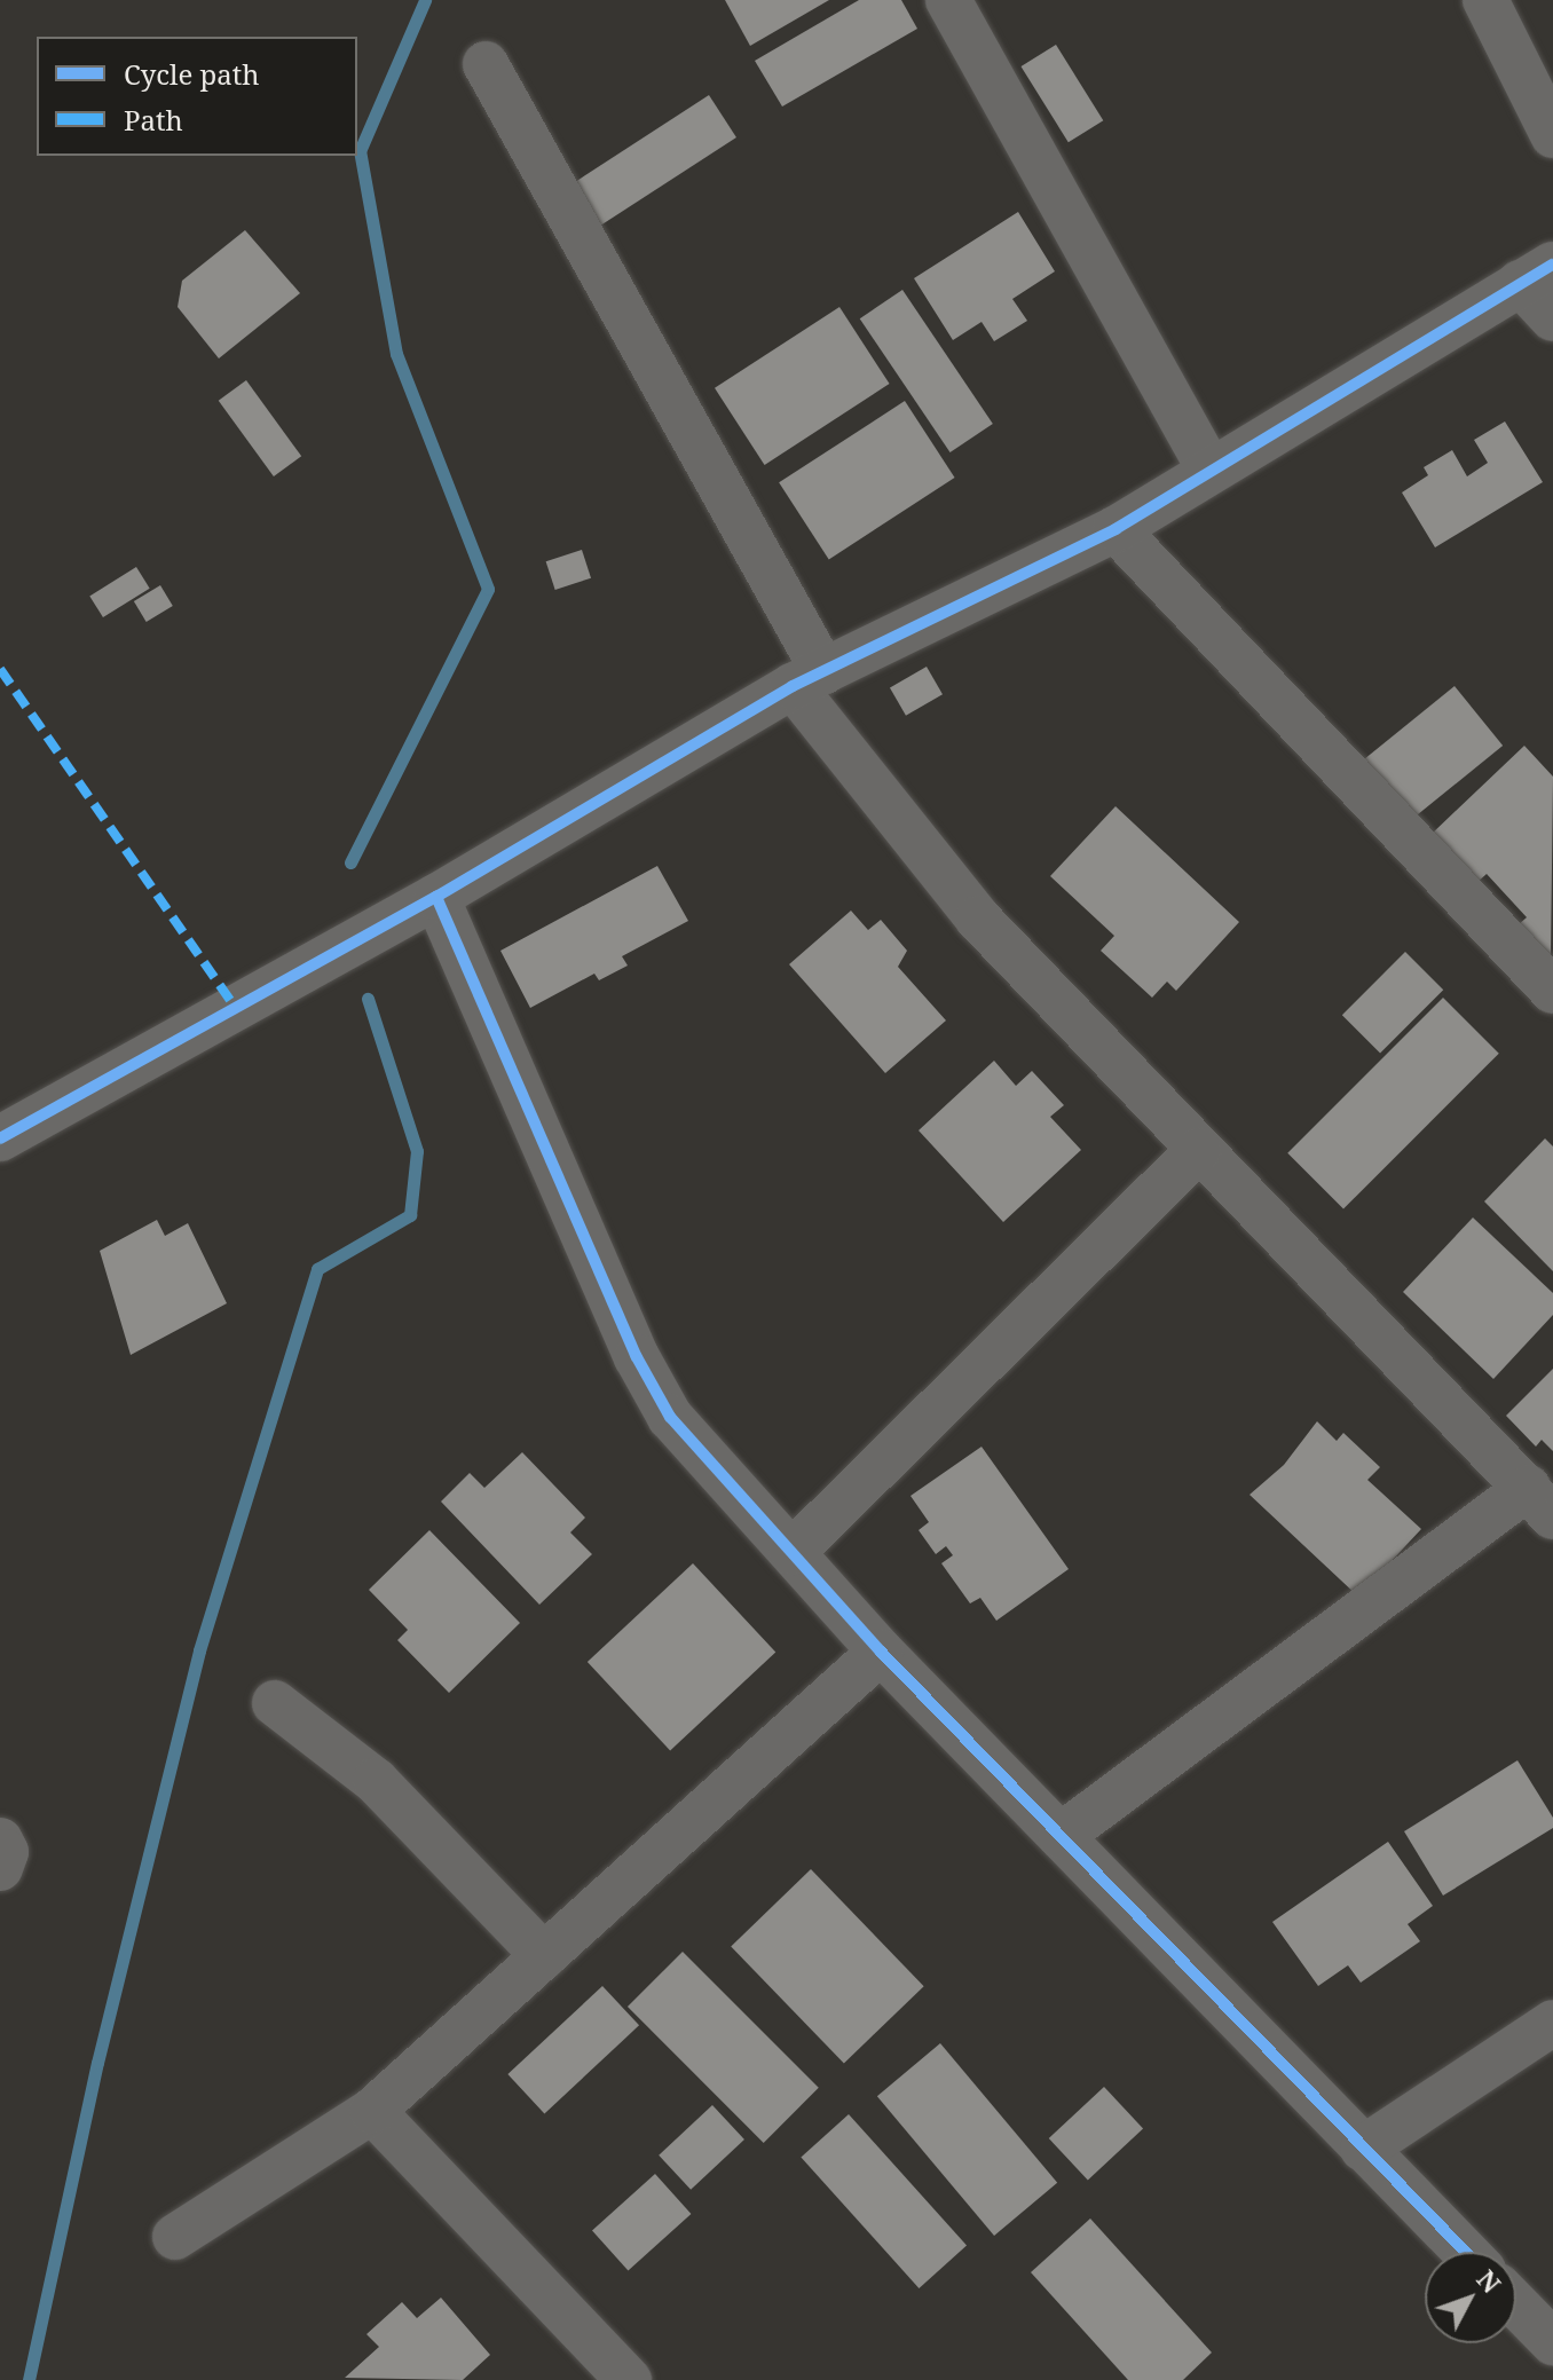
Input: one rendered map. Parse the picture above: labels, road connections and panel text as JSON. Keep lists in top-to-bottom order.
{
  "legend": ["Cycle path", "Path"],
  "north": "top right"
}
